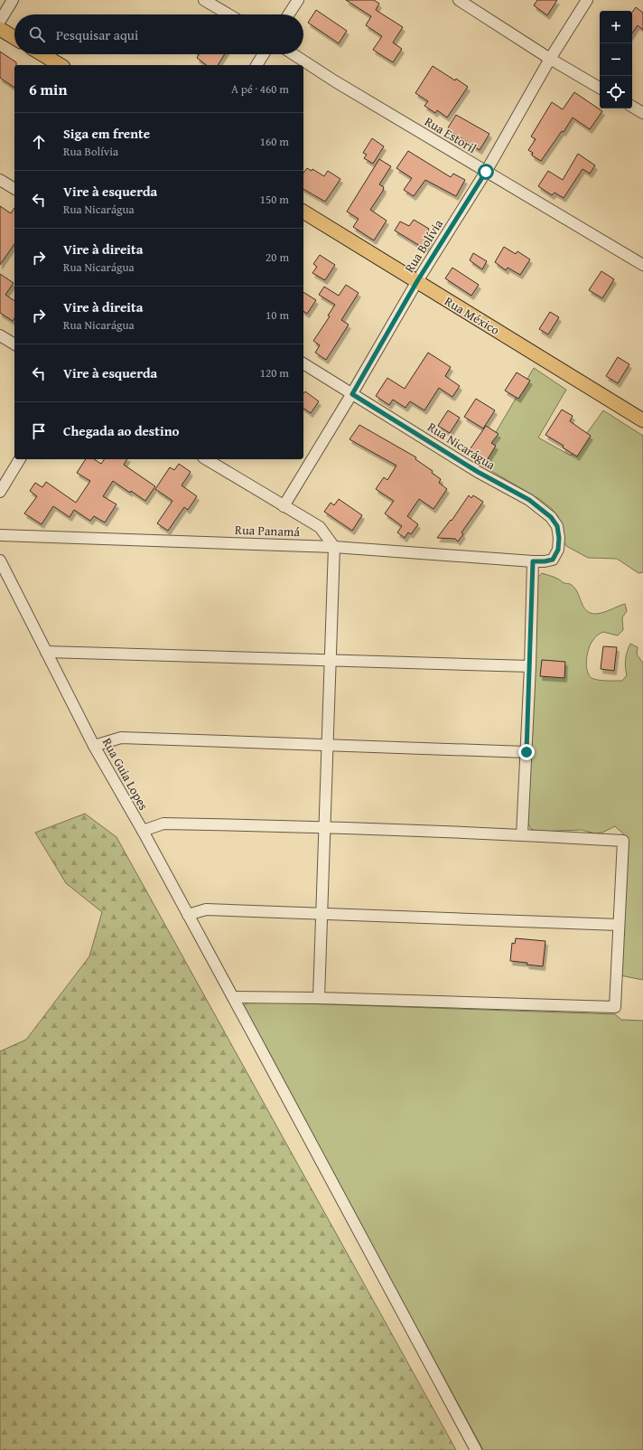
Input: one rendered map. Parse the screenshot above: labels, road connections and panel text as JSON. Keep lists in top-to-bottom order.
{
  "streets": {
    "main road": ["Rua México"],
    "street": [
      "Rua Estoril",
      "Rua Bolívia",
      "Rua Nicarágua",
      "Rua Panamá",
      "Rua Guia Lopes"
    ]
  },
  "crossings": [
    ["Rua Estoril", "Rua Bolívia"],
    ["Rua Bolívia", "Rua México"],
    ["Rua Bolívia", "Rua Nicarágua"],
    ["Rua Nicarágua", "Rua Panamá"]
  ],
  "page": {
    "map_buttons": ["+", "−"],
    "search": "Pesquisar aqui",
    "heading": ["6 min", "A pé · 460 m"],
    "list": [
      ["Siga em frente", "Rua Bolívia", "160 m"],
      ["Vire à esquerda", "Rua Nicarágua", "150 m"],
      ["Vire à direita", "Rua Nicarágua", "20 m"],
      ["Vire à direita", "Rua Nicarágua", "10 m"],
      ["Vire à esquerda", "120 m"],
      "Chegada ao destino"
    ]
  }
}
